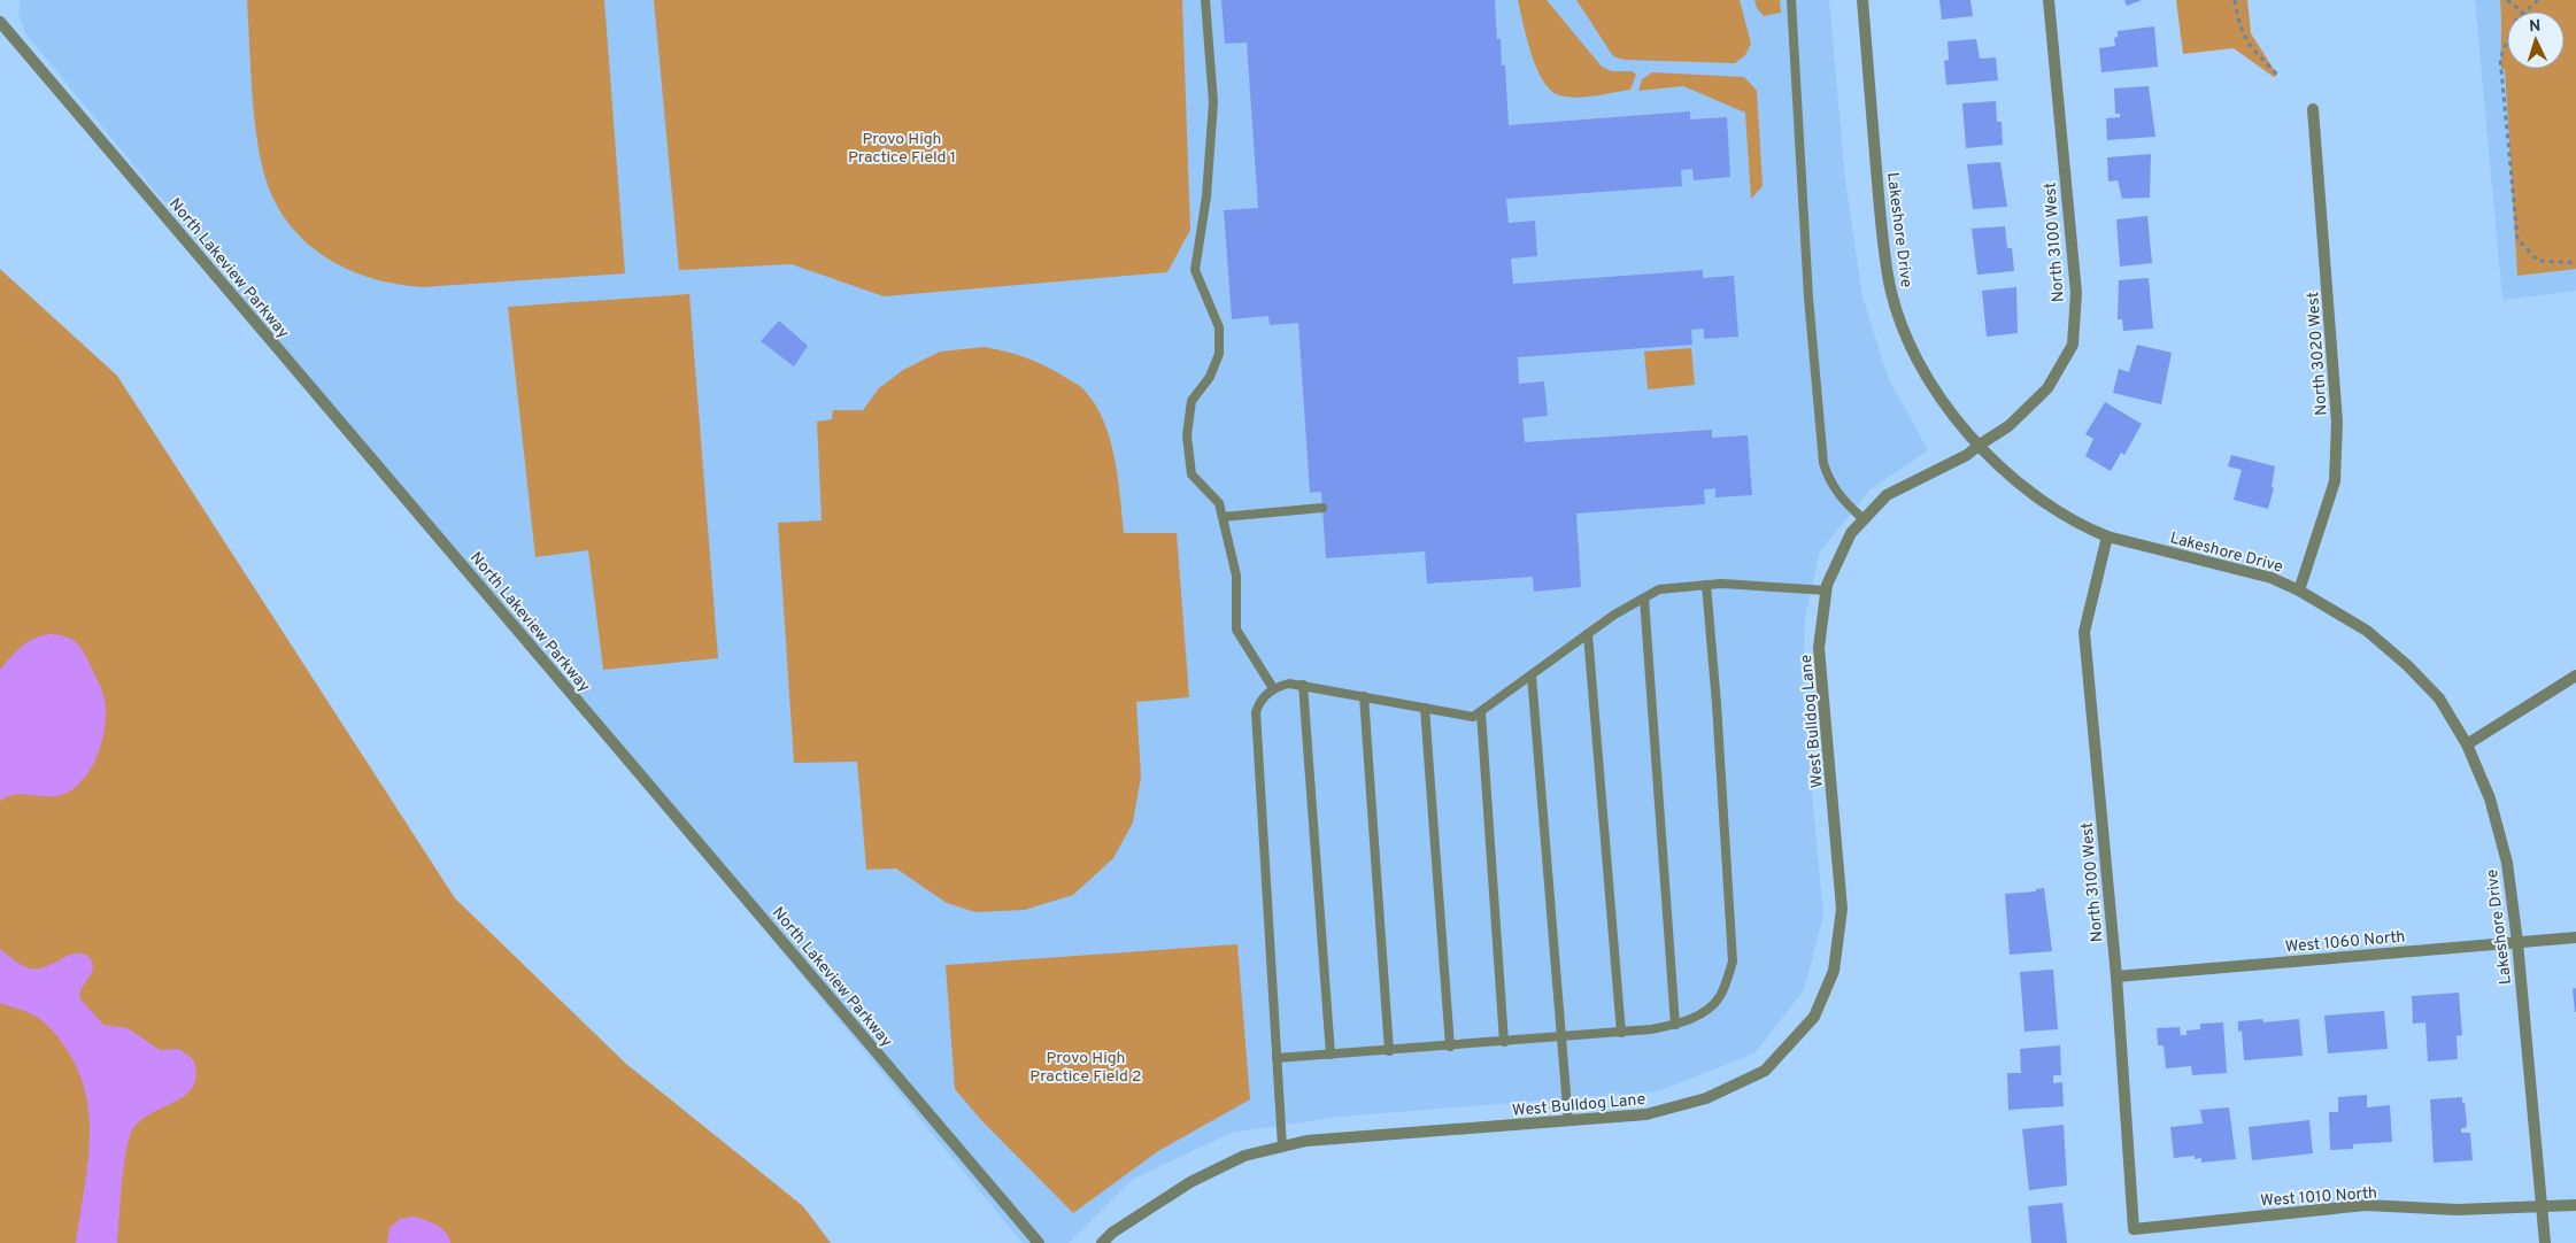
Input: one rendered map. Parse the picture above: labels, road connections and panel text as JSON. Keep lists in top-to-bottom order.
{
  "streets": {
    "street": [
      "Lakeshore Drive",
      "North 3100 West",
      "North Lakeview Parkway",
      "North 3020 West",
      "West Bulldog Lane",
      "West 1060 North",
      "West 1010 North"
    ]
  },
  "crossings": [
    ["Lakeshore Drive", "North 3100 West"],
    ["Lakeshore Drive", "North 3020 West"],
    ["Lakeshore Drive", "West Bulldog Lane"],
    ["Lakeshore Drive", "West 1060 North"],
    ["Lakeshore Drive", "West 1010 North"],
    ["North 3100 West", "West Bulldog Lane"],
    ["North 3100 West", "West 1060 North"],
    ["North 3100 West", "West 1010 North"]
  ],
  "parks": ["Provo High Practice Field 1", "Provo High Practice Field 2"],
  "north": "top"
}
